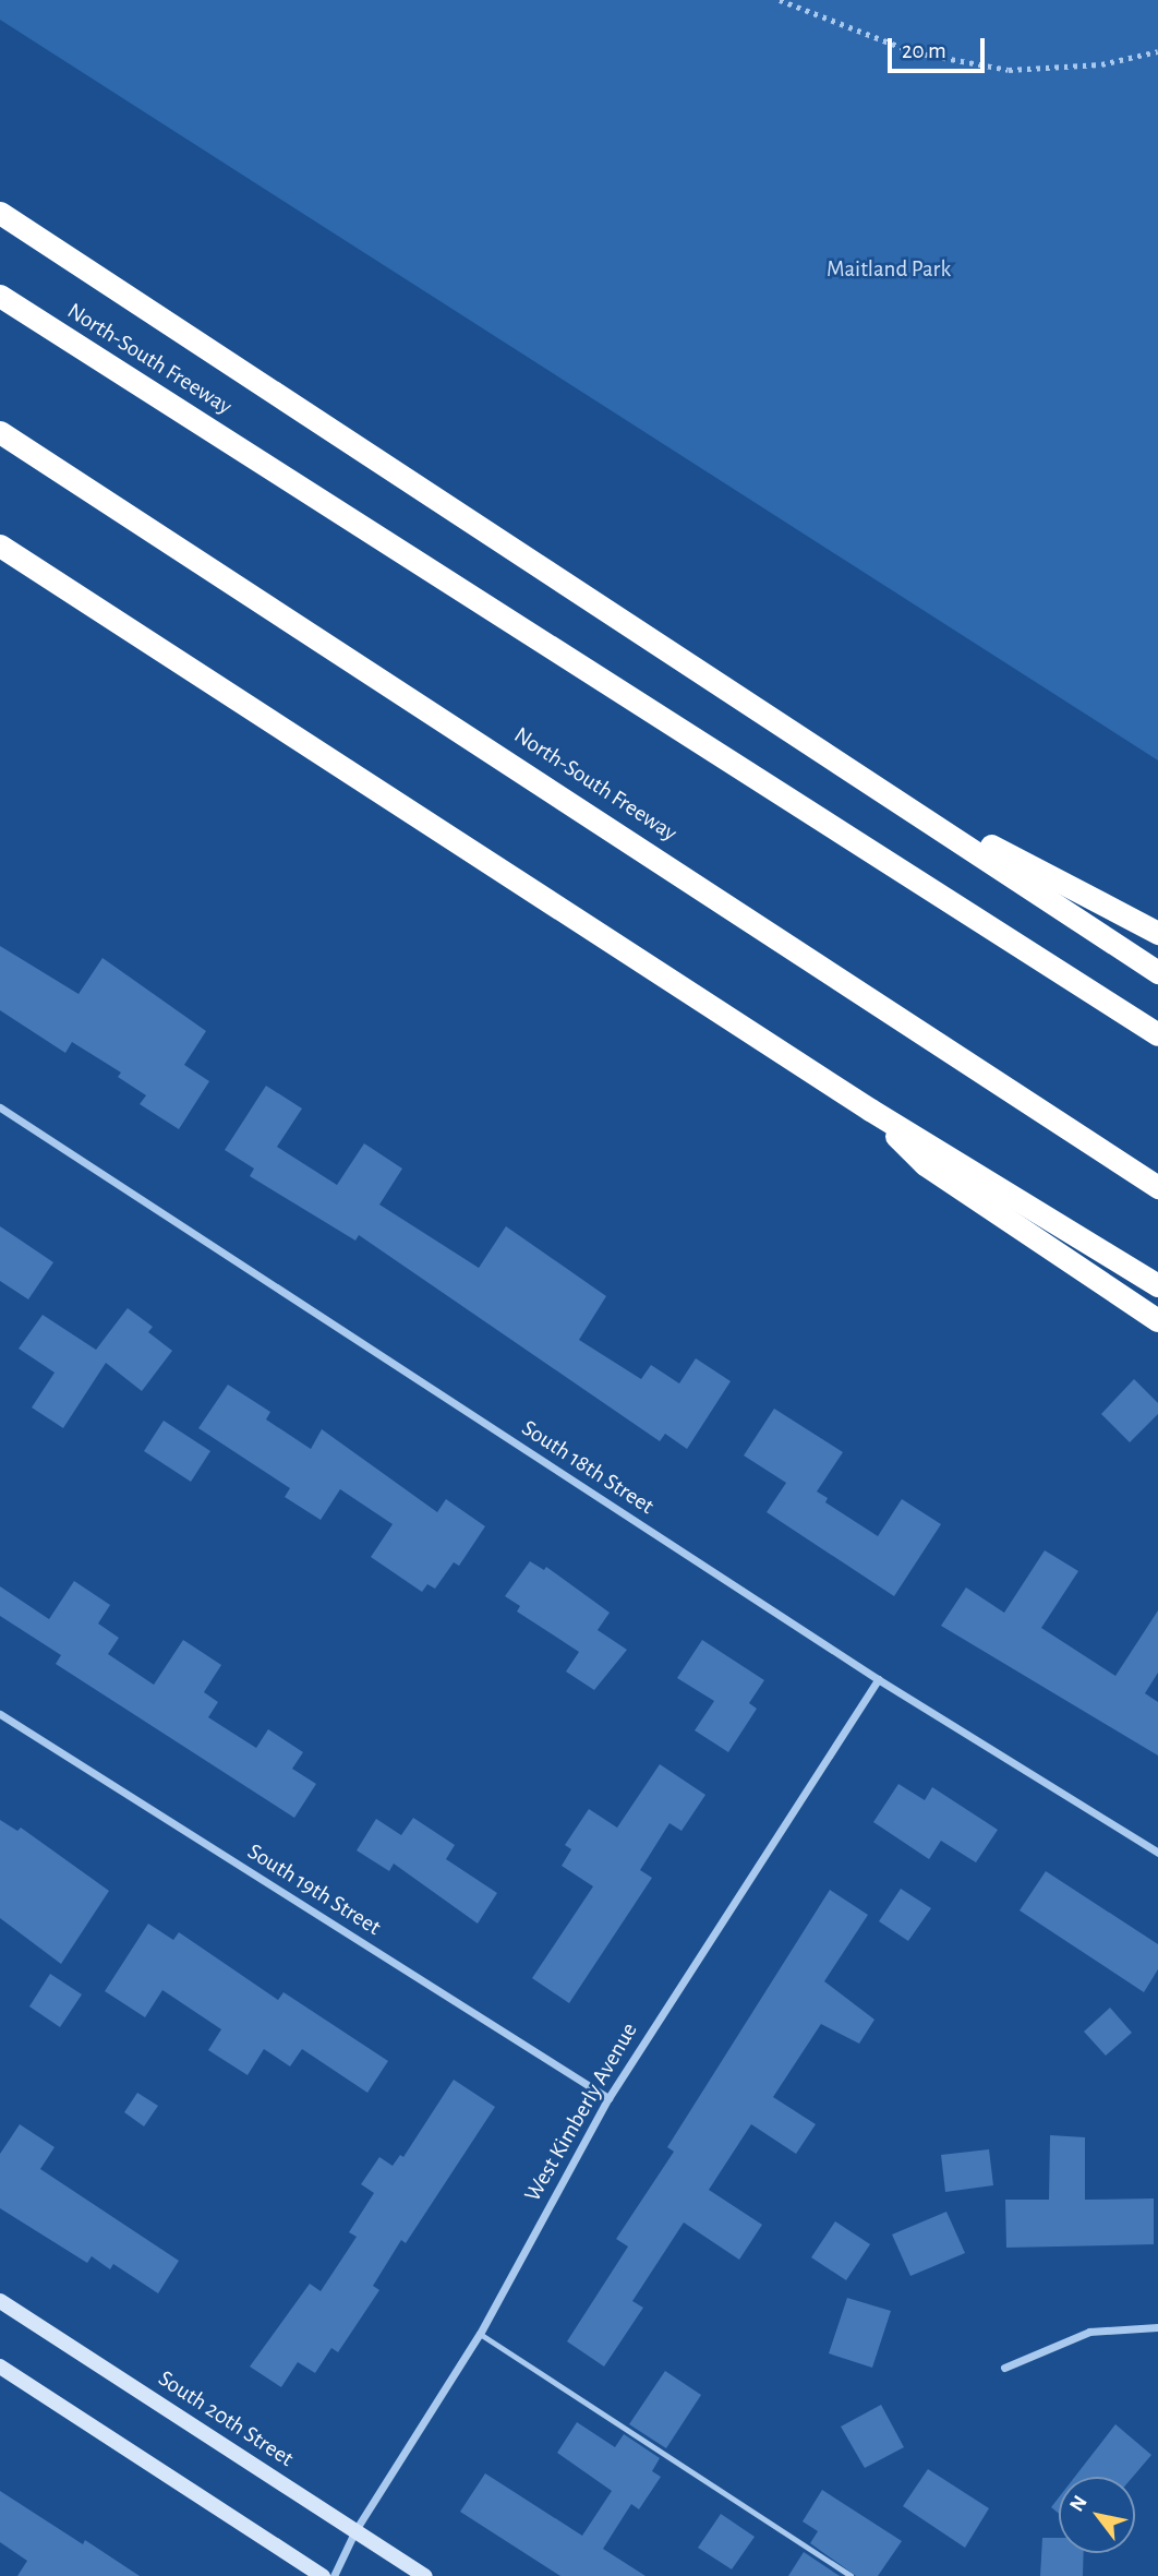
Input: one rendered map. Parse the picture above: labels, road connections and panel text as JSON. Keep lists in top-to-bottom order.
{
  "streets": {
    "highway": ["North-South Freeway"],
    "street": [
      "South 18th Street",
      "South 19th Street",
      "West Kimberly Avenue",
      "South 20th Street"
    ]
  },
  "crossings": [
    ["South 18th Street", "West Kimberly Avenue"],
    ["South 19th Street", "West Kimberly Avenue"],
    ["West Kimberly Avenue", "South 20th Street"]
  ],
  "parks": ["Maitland Park"],
  "scale_bar": "20 m",
  "north": "top left"
}
